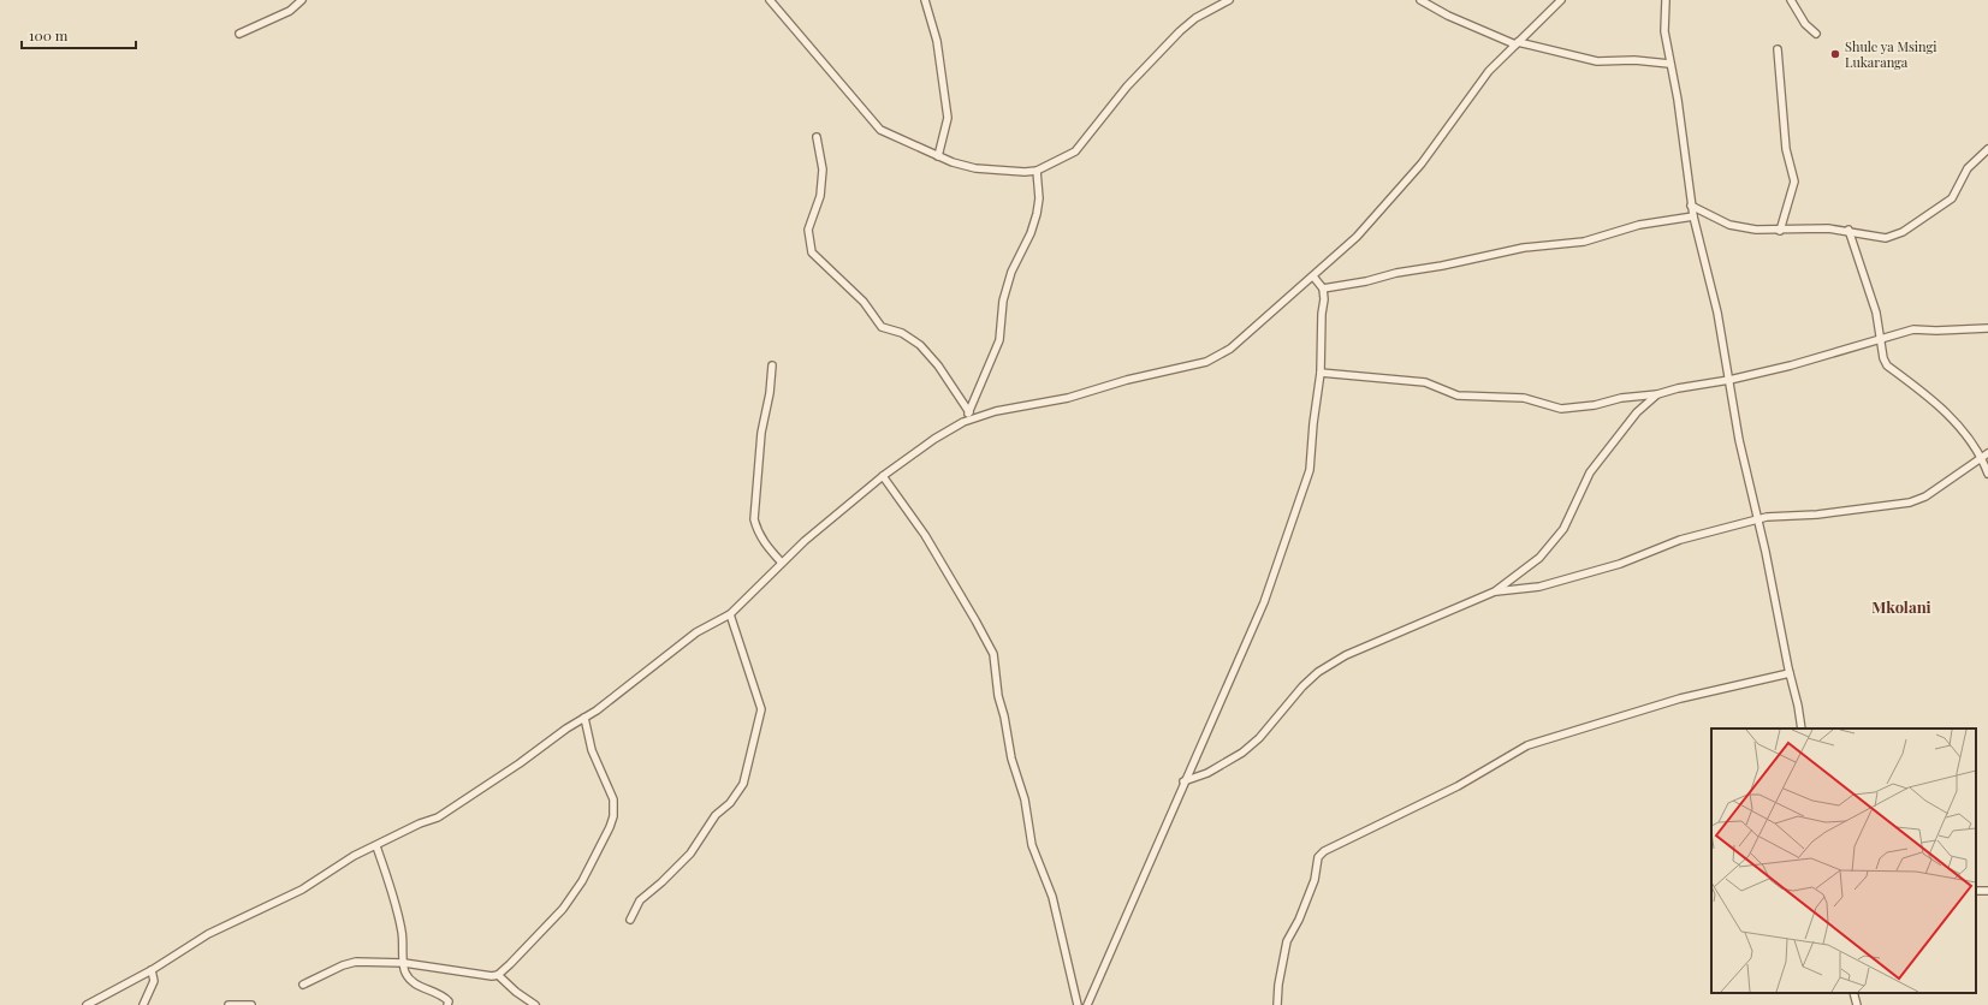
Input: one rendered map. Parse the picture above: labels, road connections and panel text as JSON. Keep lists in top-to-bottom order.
{
  "districts": ["Mkolani"],
  "places": ["Shule ya Msingi Lukaranga"],
  "scale_bar": "100 m"
}
